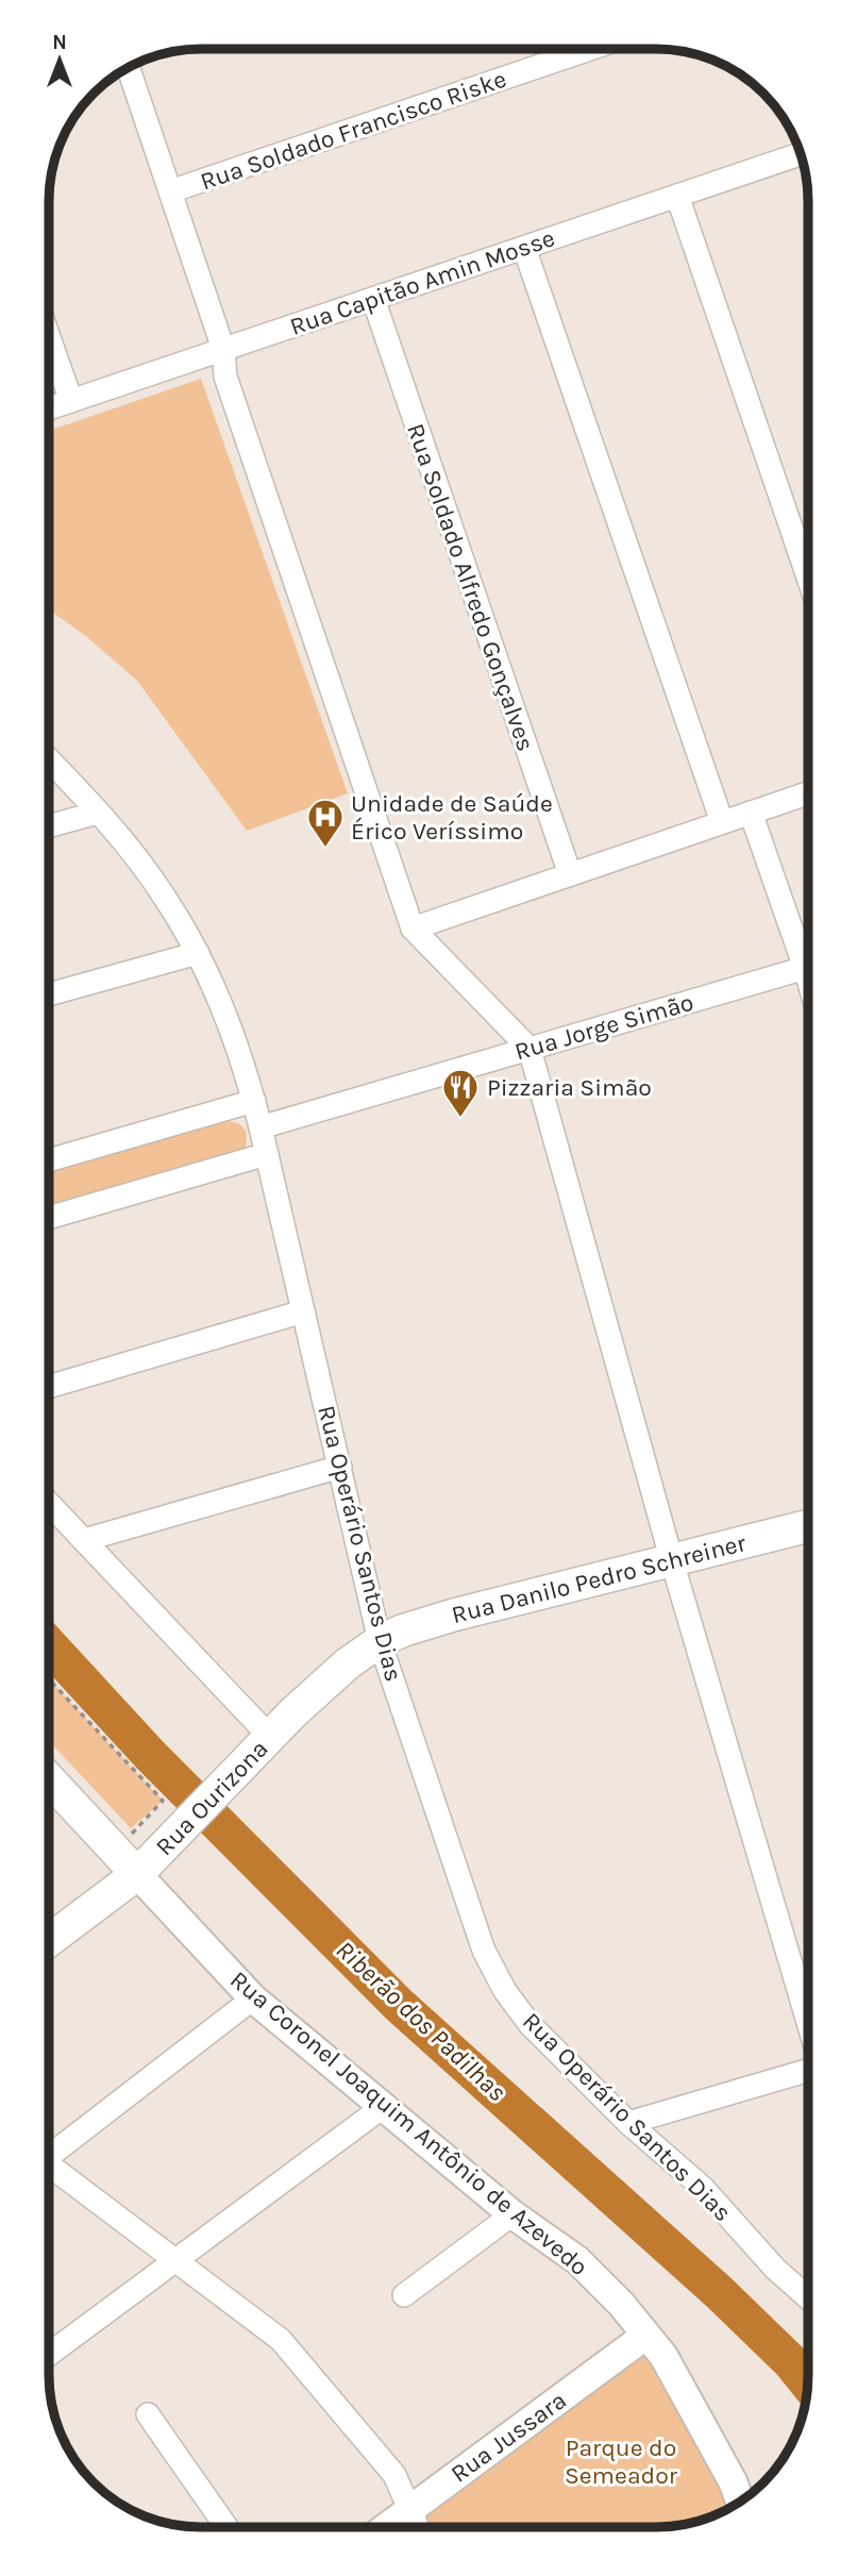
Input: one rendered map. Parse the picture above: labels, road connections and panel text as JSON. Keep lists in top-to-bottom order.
{
  "streets": {
    "main road": ["Rua Danilo Pedro Schreiner", "Rua Ourizona", "Rua Coronel Joaquim Antônio de Azevedo"],
    "street": [
      "Rua Soldado Francisco Riske",
      "Rua Capitão Amin Mosse",
      "Rua Soldado Alfredo Gonçalves",
      "Rua Jorge Simão",
      "Rua Operário Santos Dias",
      "Rua Jussara"
    ]
  },
  "crossings": [
    ["Rua Capitão Amin Mosse", "Rua Soldado Alfredo Gonçalves"],
    ["Rua Jorge Simão", "Rua Operário Santos Dias"],
    ["Rua Operário Santos Dias", "Rua Danilo Pedro Schreiner"],
    ["Rua Operário Santos Dias", "Rua Ourizona"],
    ["Rua Danilo Pedro Schreiner", "Rua Ourizona"],
    ["Rua Ourizona", "Rua Coronel Joaquim Antônio de Azevedo"],
    ["Rua Coronel Joaquim Antônio de Azevedo", "Rua Jussara"]
  ],
  "water": ["Riberão dos Padilhas"],
  "parks": ["Parque do Semeador"],
  "places": {
    "hospital": ["Unidade de Saúde Érico Veríssimo"],
    "restaurant": ["Pizzaria Simão"]
  },
  "north": "top"
}
